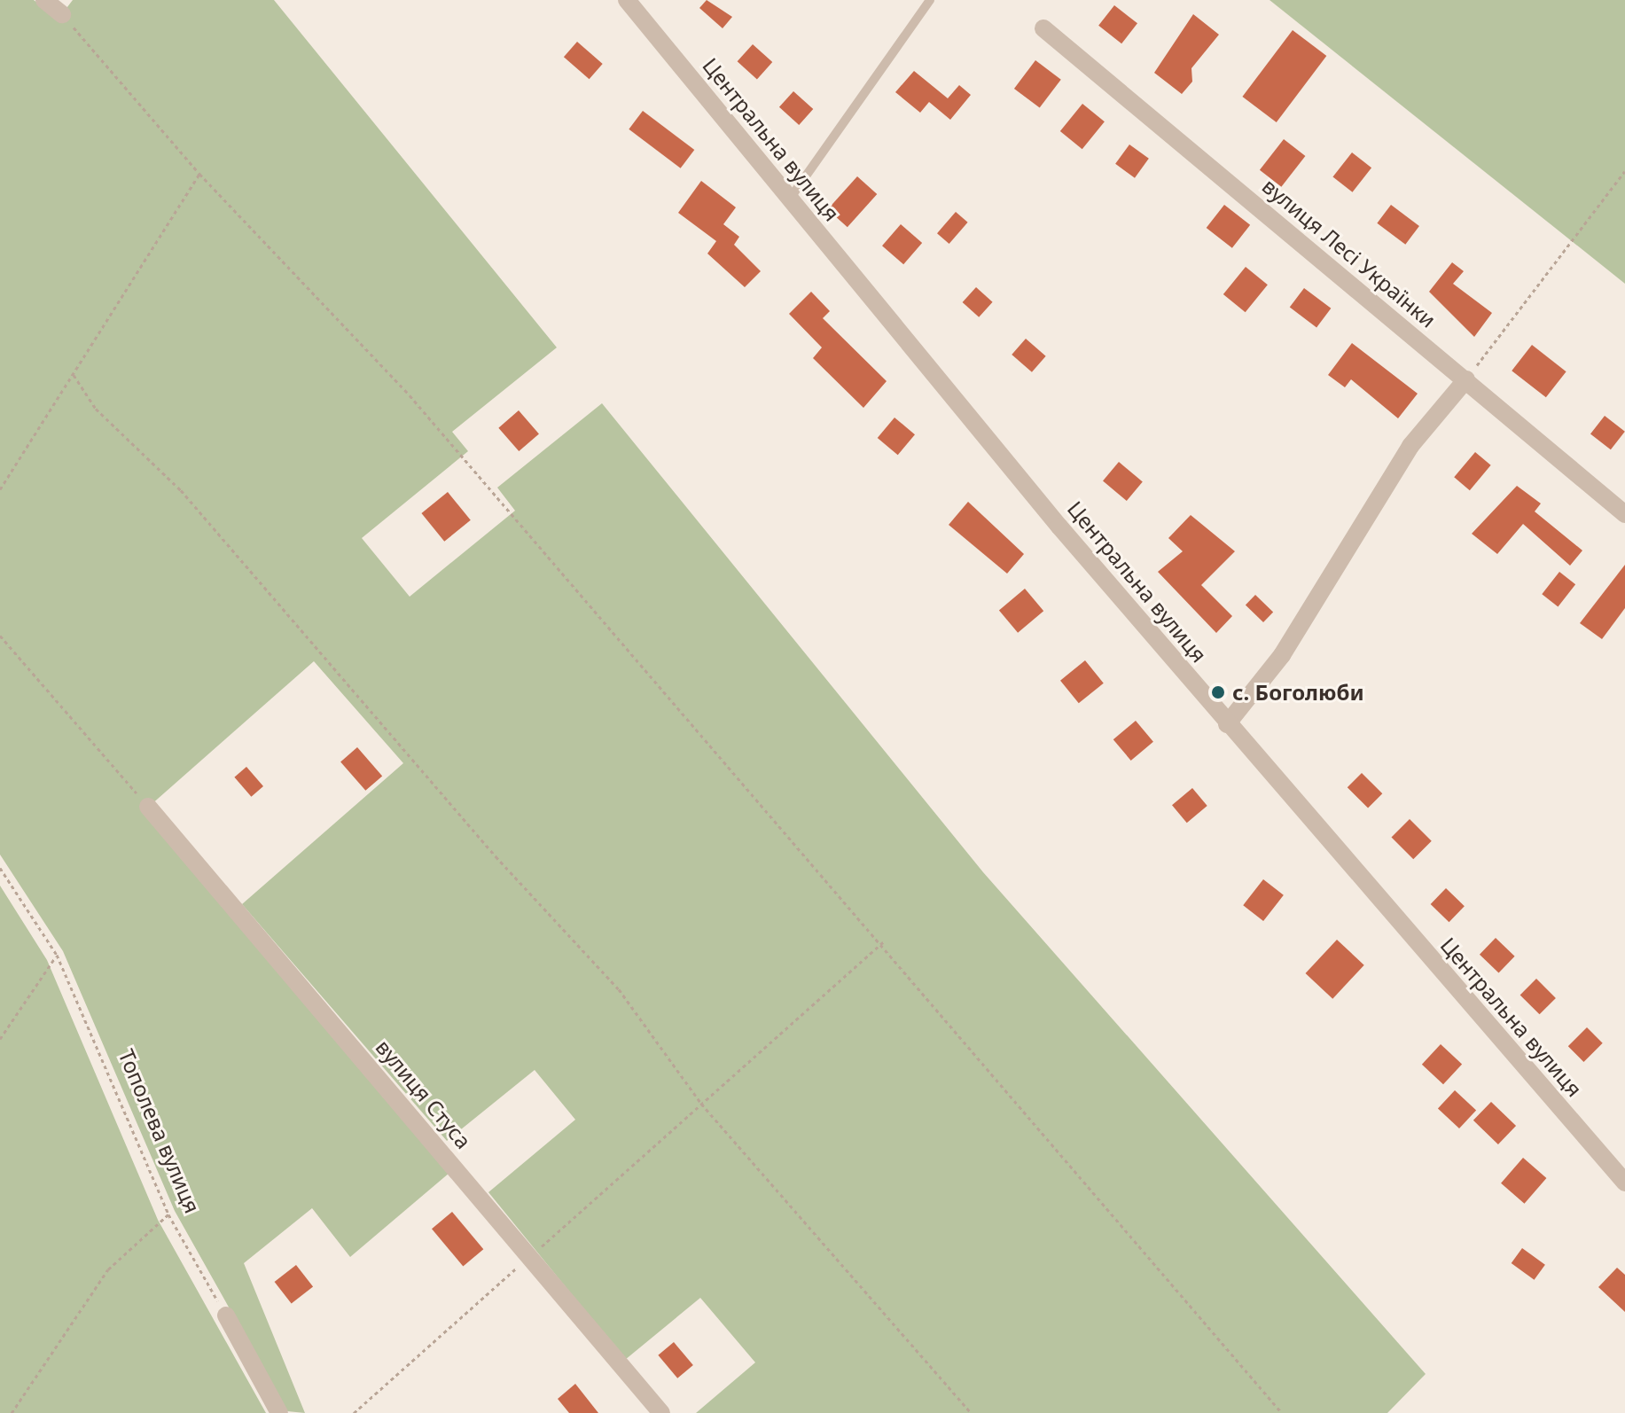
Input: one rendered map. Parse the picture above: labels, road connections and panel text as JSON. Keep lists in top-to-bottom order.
{
  "streets": {
    "street": ["Центральна вулиця", "вулиця Лесі Українки", "вулиця Стуса"],
    "path": ["Тополева вулиця"]
  },
  "places": ["с. Боголюби"]
}
